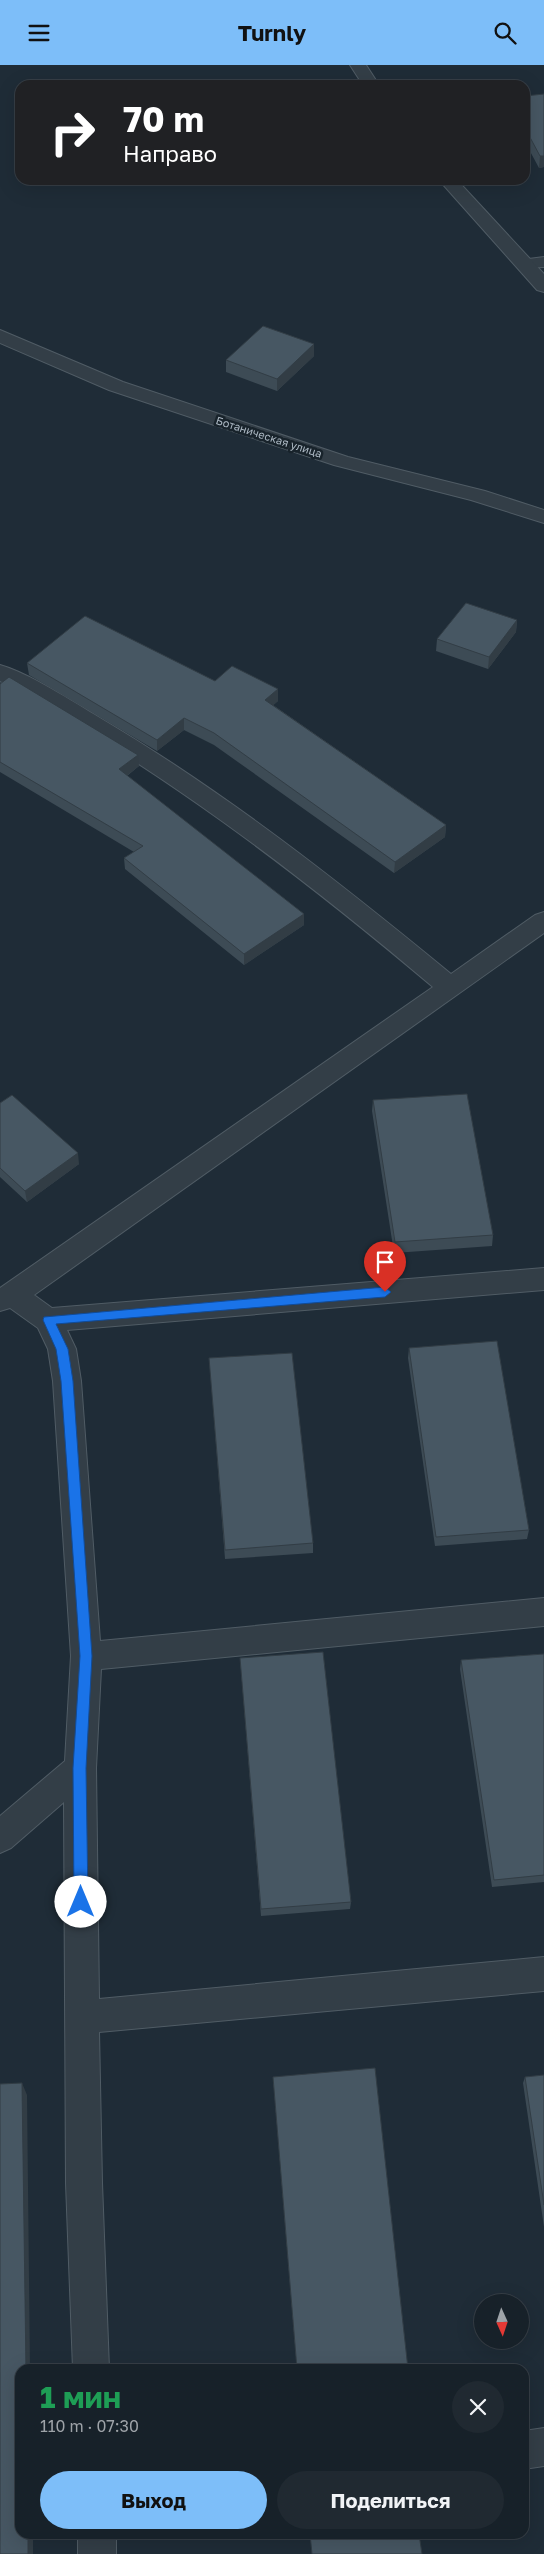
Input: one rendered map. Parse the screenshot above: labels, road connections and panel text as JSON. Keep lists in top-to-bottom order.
{
  "streets": {
    "street": ["Ботаническая улица"]
  },
  "north": "bottom",
  "page": {
    "header": "Turnly",
    "turn": ["70 m", "Направо"],
    "heading": ["1 мин", "110 m · 07:30"],
    "buttons": ["Выход", "Поделиться"]
  }
}
